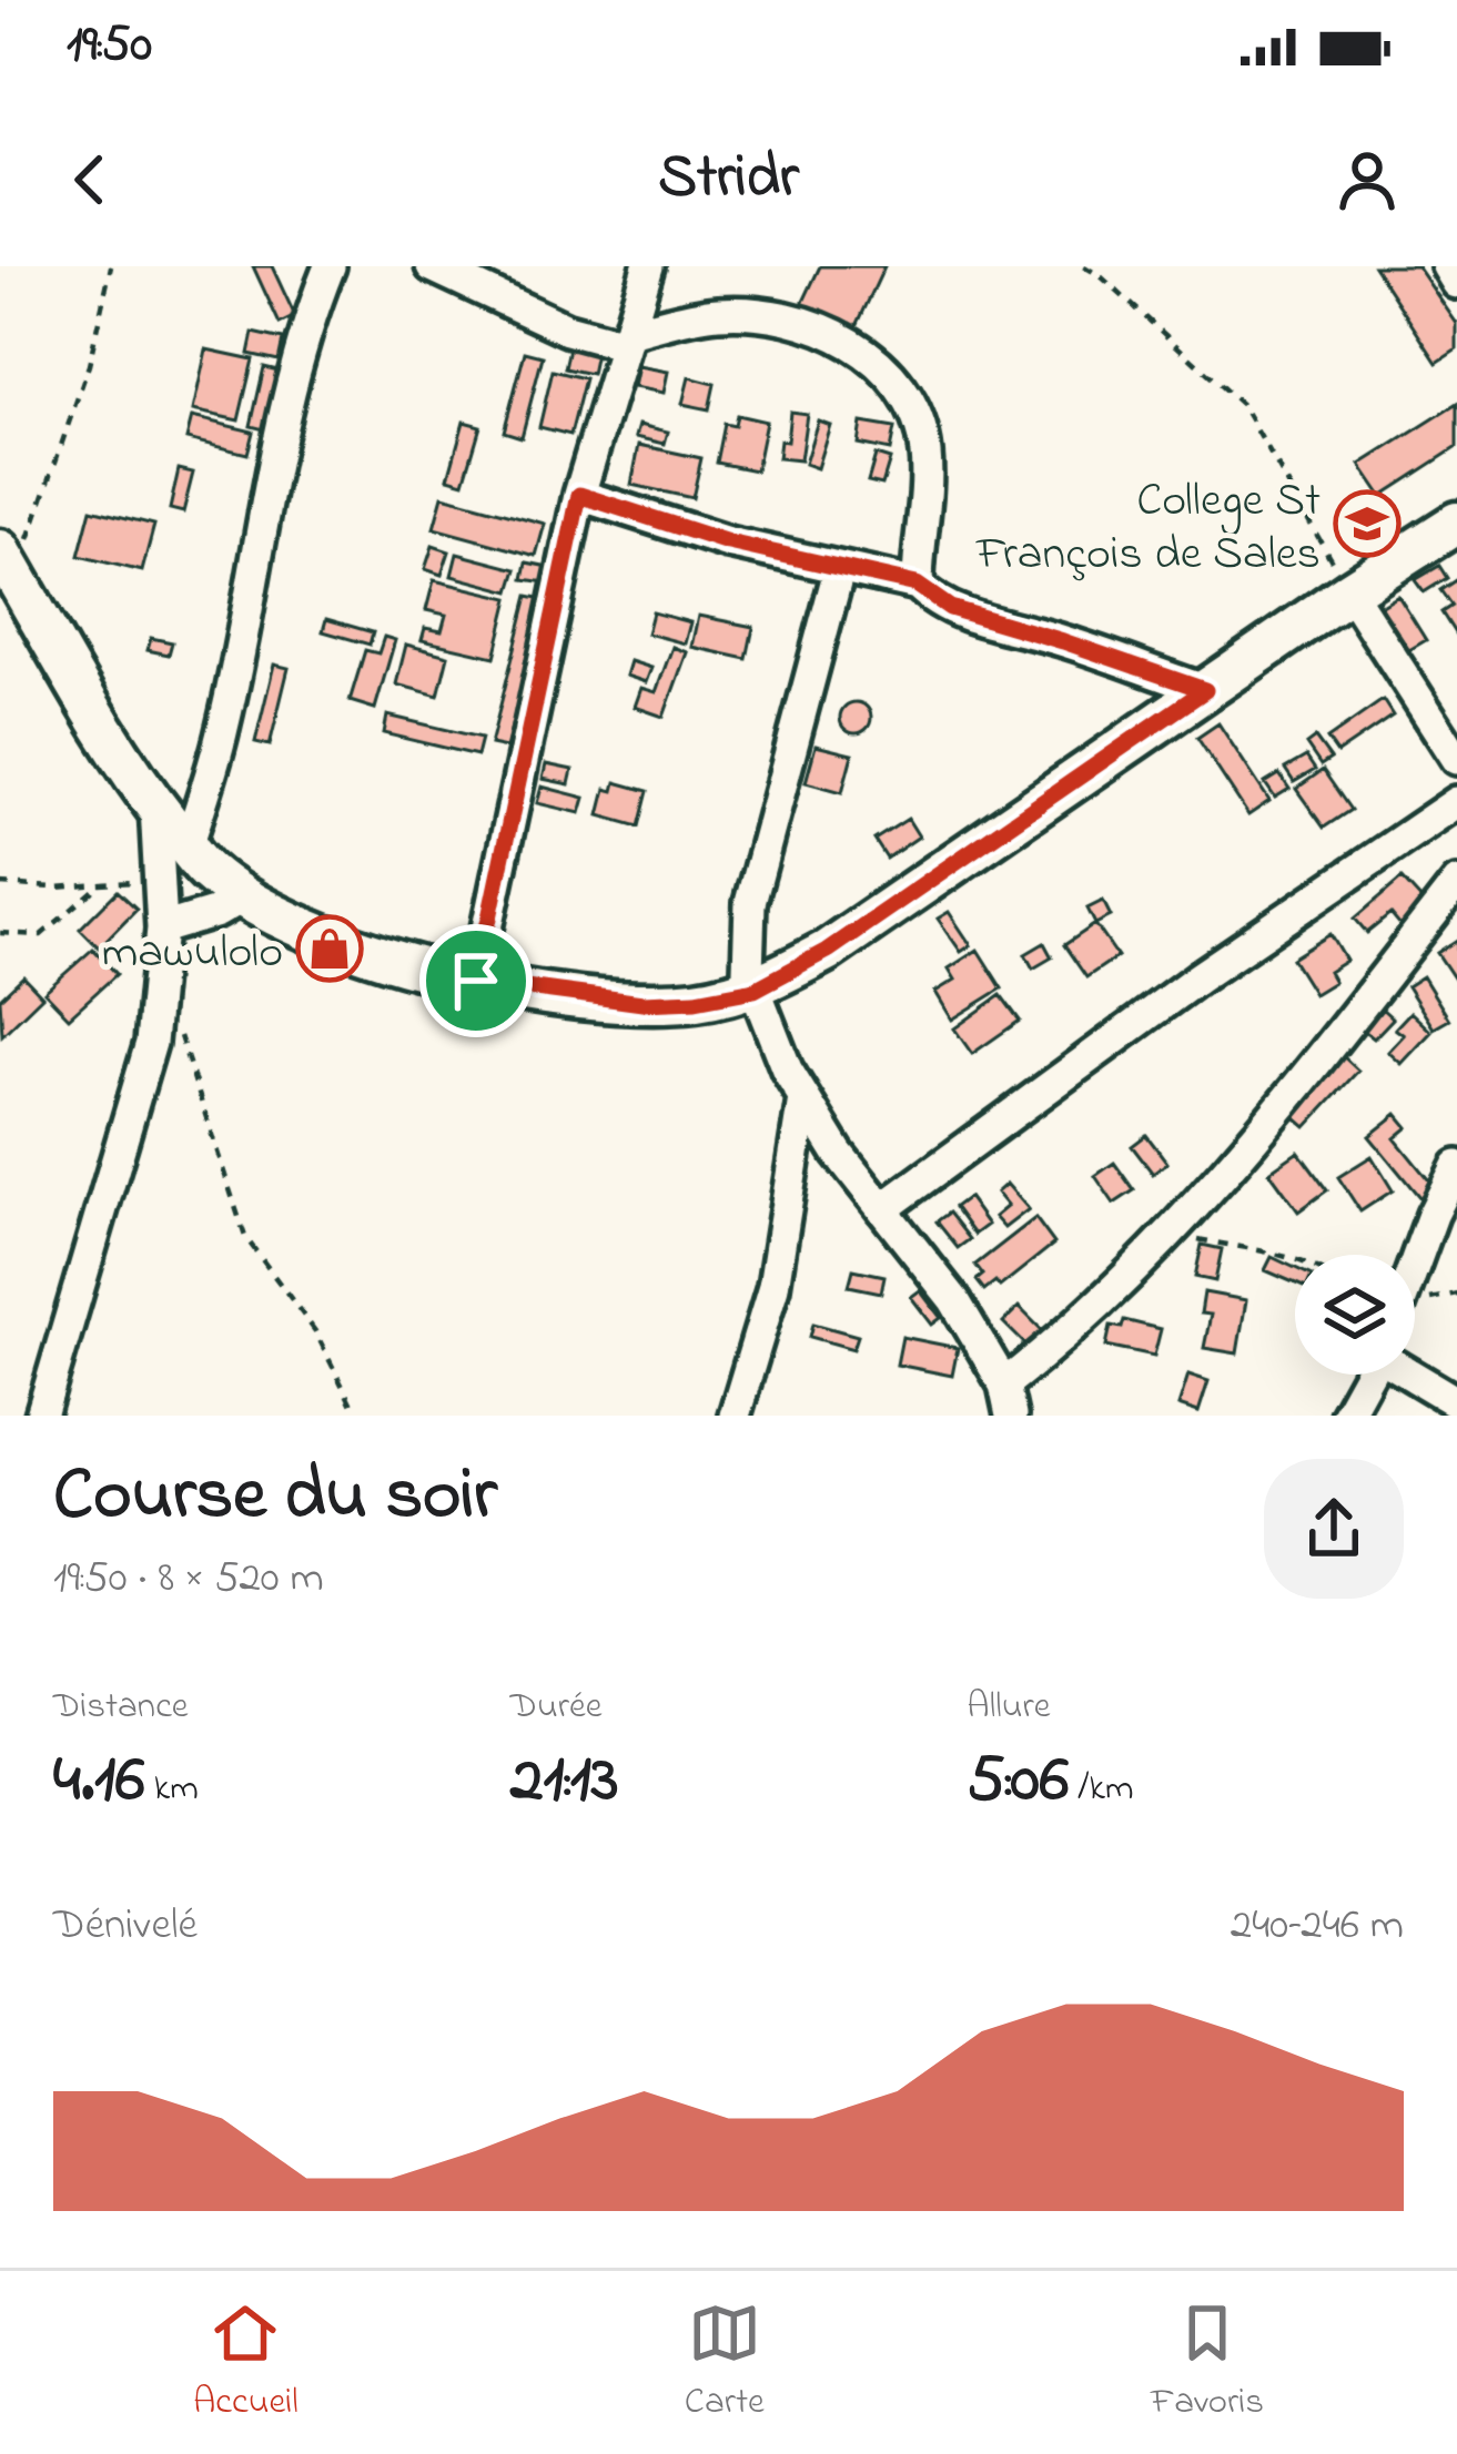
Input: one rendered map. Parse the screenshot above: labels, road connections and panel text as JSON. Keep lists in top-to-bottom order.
{
  "places": {
    "school or university": ["College St François de Sales"],
    "shop": ["mawulolo"]
  },
  "page": {
    "status": "19:50",
    "header": "Stridr",
    "heading": ["Course du soir", "19:50 · 8 × 520 m"],
    "stats": [
      ["Distance", "4.16 km"],
      ["Durée", "21:13"],
      ["Allure", "5:06 /km"]
    ],
    "chart": ["Dénivelé", "240–246 m"],
    "tabs": ["Accueil", "Carte", "Favoris"]
  }
}
